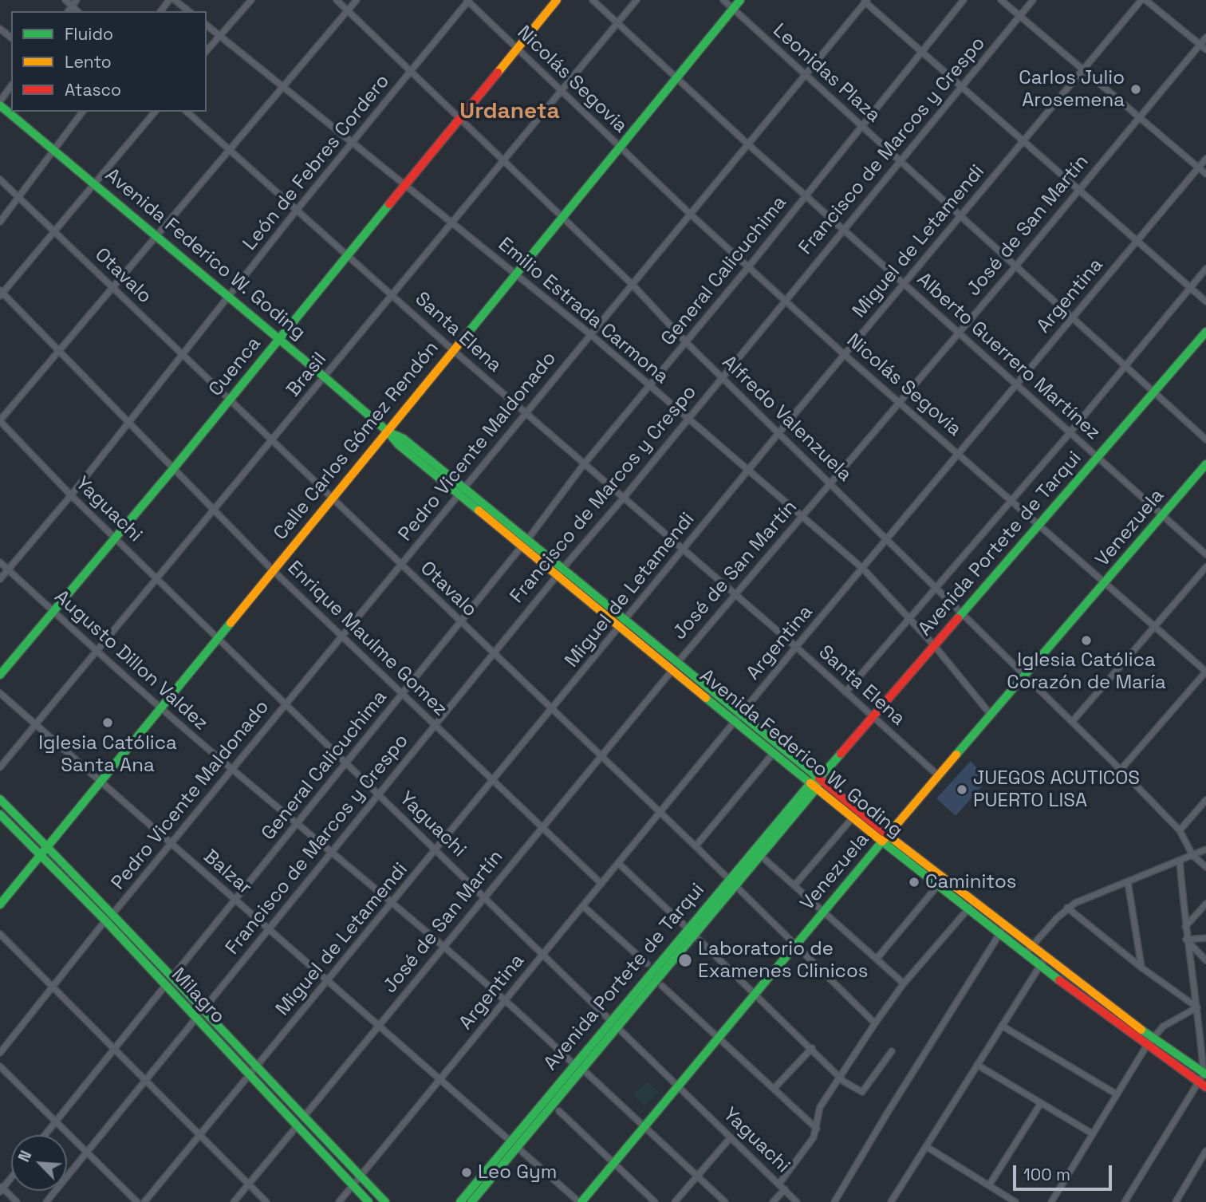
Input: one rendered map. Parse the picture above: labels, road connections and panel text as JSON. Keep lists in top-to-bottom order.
{
  "streets": {
    "main road": [
      "Avenida Federico W. Goding",
      "Cuenca",
      "Calle Carlos Gómez Rendón",
      "Venezuela",
      "Avenida Portete de Tarqui",
      "Milagro"
    ],
    "street": [
      "Leonidas Plaza",
      "Nicolás Segovia",
      "Francisco de Marcos y Crespo",
      "León de Febres Cordero",
      "José de San Martín",
      "Miguel de Letamendi",
      "General Calicuchima",
      "Otavalo",
      "Argentina",
      "Emilio Estrada Carmona",
      "Santa Elena",
      "Alberto Guerrero Martínez",
      "Brasil",
      "Alfredo Valenzuela",
      "Pedro Vicente Maldonado",
      "Yaguachi",
      "Enrique Maulme Gomez",
      "Augusto Dillon Valdez",
      "Balzar"
    ]
  },
  "crossings": [
    ["Leonidas Plaza", "Francisco de Marcos y Crespo"],
    ["Leonidas Plaza", "José de San Martín"],
    ["Leonidas Plaza", "Miguel de Letamendi"],
    ["Leonidas Plaza", "General Calicuchima"],
    ["Leonidas Plaza", "Argentina"],
    ["Leonidas Plaza", "Calle Carlos Gómez Rendón"],
    ["Leonidas Plaza", "Pedro Vicente Maldonado"],
    ["Leonidas Plaza", "Avenida Portete de Tarqui"],
    ["Nicolás Segovia", "Francisco de Marcos y Crespo"],
    ["Nicolás Segovia", "León de Febres Cordero"],
    ["Nicolás Segovia", "José de San Martín"],
    ["Nicolás Segovia", "Miguel de Letamendi"],
    ["Nicolás Segovia", "General Calicuchima"],
    ["Nicolás Segovia", "Argentina"],
    ["Nicolás Segovia", "Cuenca"],
    ["Nicolás Segovia", "Brasil"],
    ["Nicolás Segovia", "Calle Carlos Gómez Rendón"],
    ["Nicolás Segovia", "Pedro Vicente Maldonado"],
    ["Nicolás Segovia", "Venezuela"],
    ["Nicolás Segovia", "Avenida Portete de Tarqui"],
    ["Francisco de Marcos y Crespo", "Avenida Federico W. Goding"],
    ["Francisco de Marcos y Crespo", "Otavalo"],
    ["Francisco de Marcos y Crespo", "Emilio Estrada Carmona"],
    ["Francisco de Marcos y Crespo", "Santa Elena"],
    ["Francisco de Marcos y Crespo", "Alberto Guerrero Martínez"],
    ["Francisco de Marcos y Crespo", "Alfredo Valenzuela"],
    ["Francisco de Marcos y Crespo", "Yaguachi"],
    ["Francisco de Marcos y Crespo", "Enrique Maulme Gomez"],
    ["Francisco de Marcos y Crespo", "Augusto Dillon Valdez"],
    ["Francisco de Marcos y Crespo", "Balzar"],
    ["Francisco de Marcos y Crespo", "Milagro"],
    ["León de Febres Cordero", "Avenida Federico W. Goding"],
    ["León de Febres Cordero", "Otavalo"],
    ["León de Febres Cordero", "Emilio Estrada Carmona"],
    ["León de Febres Cordero", "Santa Elena"],
    ["León de Febres Cordero", "Alfredo Valenzuela"],
    ["León de Febres Cordero", "Yaguachi"],
    ["León de Febres Cordero", "Enrique Maulme Gomez"],
    ["León de Febres Cordero", "Augusto Dillon Valdez"],
    ["José de San Martín", "Avenida Federico W. Goding"],
    ["José de San Martín", "Otavalo"],
    ["José de San Martín", "Emilio Estrada Carmona"],
    ["José de San Martín", "Santa Elena"],
    ["José de San Martín", "Alberto Guerrero Martínez"],
    ["José de San Martín", "Alfredo Valenzuela"],
    ["José de San Martín", "Yaguachi"],
    ["José de San Martín", "Enrique Maulme Gomez"],
    ["José de San Martín", "Augusto Dillon Valdez"],
    ["José de San Martín", "Balzar"],
    ["José de San Martín", "Milagro"],
    ["Miguel de Letamendi", "Avenida Federico W. Goding"],
    ["Miguel de Letamendi", "Otavalo"],
    ["Miguel de Letamendi", "Emilio Estrada Carmona"],
    ["Miguel de Letamendi", "Santa Elena"],
    ["Miguel de Letamendi", "Alberto Guerrero Martínez"],
    ["Miguel de Letamendi", "Alfredo Valenzuela"],
    ["Miguel de Letamendi", "Yaguachi"],
    ["Miguel de Letamendi", "Enrique Maulme Gomez"],
    ["Miguel de Letamendi", "Augusto Dillon Valdez"],
    ["Miguel de Letamendi", "Balzar"],
    ["Miguel de Letamendi", "Milagro"],
    ["Avenida Federico W. Goding", "General Calicuchima"],
    ["Avenida Federico W. Goding", "Argentina"],
    ["Avenida Federico W. Goding", "Cuenca"],
    ["Avenida Federico W. Goding", "Brasil"],
    ["Avenida Federico W. Goding", "Calle Carlos Gómez Rendón"],
    ["Avenida Federico W. Goding", "Pedro Vicente Maldonado"],
    ["Avenida Federico W. Goding", "Venezuela"],
    ["Avenida Federico W. Goding", "Avenida Portete de Tarqui"],
    ["General Calicuchima", "Otavalo"],
    ["General Calicuchima", "Emilio Estrada Carmona"],
    ["General Calicuchima", "Santa Elena"],
    ["General Calicuchima", "Alberto Guerrero Martínez"],
    ["General Calicuchima", "Alfredo Valenzuela"],
    ["General Calicuchima", "Yaguachi"],
    ["General Calicuchima", "Enrique Maulme Gomez"],
    ["General Calicuchima", "Augusto Dillon Valdez"],
    ["General Calicuchima", "Balzar"],
    ["General Calicuchima", "Milagro"],
    ["Otavalo", "Argentina"],
    ["Otavalo", "Cuenca"],
    ["Otavalo", "Brasil"],
    ["Otavalo", "Calle Carlos Gómez Rendón"],
    ["Otavalo", "Pedro Vicente Maldonado"],
    ["Otavalo", "Venezuela"],
    ["Otavalo", "Avenida Portete de Tarqui"],
    ["Argentina", "Emilio Estrada Carmona"],
    ["Argentina", "Santa Elena"],
    ["Argentina", "Alberto Guerrero Martínez"],
    ["Argentina", "Alfredo Valenzuela"],
    ["Argentina", "Yaguachi"],
    ["Argentina", "Enrique Maulme Gomez"],
    ["Argentina", "Augusto Dillon Valdez"],
    ["Argentina", "Balzar"],
    ["Argentina", "Milagro"],
    ["Emilio Estrada Carmona", "Cuenca"],
    ["Emilio Estrada Carmona", "Brasil"],
    ["Emilio Estrada Carmona", "Calle Carlos Gómez Rendón"],
    ["Emilio Estrada Carmona", "Pedro Vicente Maldonado"],
    ["Emilio Estrada Carmona", "Venezuela"],
    ["Emilio Estrada Carmona", "Avenida Portete de Tarqui"],
    ["Santa Elena", "Cuenca"],
    ["Santa Elena", "Brasil"],
    ["Santa Elena", "Calle Carlos Gómez Rendón"],
    ["Santa Elena", "Pedro Vicente Maldonado"],
    ["Santa Elena", "Venezuela"],
    ["Santa Elena", "Avenida Portete de Tarqui"],
    ["Alberto Guerrero Martínez", "Brasil"],
    ["Alberto Guerrero Martínez", "Calle Carlos Gómez Rendón"],
    ["Alberto Guerrero Martínez", "Pedro Vicente Maldonado"],
    ["Alberto Guerrero Martínez", "Venezuela"],
    ["Alberto Guerrero Martínez", "Avenida Portete de Tarqui"],
    ["Cuenca", "Alfredo Valenzuela"],
    ["Cuenca", "Yaguachi"],
    ["Cuenca", "Enrique Maulme Gomez"],
    ["Cuenca", "Augusto Dillon Valdez"],
    ["Brasil", "Alfredo Valenzuela"],
    ["Brasil", "Yaguachi"],
    ["Brasil", "Enrique Maulme Gomez"],
    ["Brasil", "Augusto Dillon Valdez"],
    ["Brasil", "Balzar"],
    ["Alfredo Valenzuela", "Calle Carlos Gómez Rendón"],
    ["Alfredo Valenzuela", "Pedro Vicente Maldonado"],
    ["Alfredo Valenzuela", "Venezuela"],
    ["Alfredo Valenzuela", "Avenida Portete de Tarqui"],
    ["Calle Carlos Gómez Rendón", "Yaguachi"],
    ["Calle Carlos Gómez Rendón", "Enrique Maulme Gomez"],
    ["Calle Carlos Gómez Rendón", "Augusto Dillon Valdez"],
    ["Calle Carlos Gómez Rendón", "Balzar"],
    ["Calle Carlos Gómez Rendón", "Milagro"],
    ["Pedro Vicente Maldonado", "Yaguachi"],
    ["Pedro Vicente Maldonado", "Enrique Maulme Gomez"],
    ["Pedro Vicente Maldonado", "Augusto Dillon Valdez"],
    ["Pedro Vicente Maldonado", "Balzar"],
    ["Pedro Vicente Maldonado", "Milagro"],
    ["Yaguachi", "Venezuela"],
    ["Yaguachi", "Avenida Portete de Tarqui"],
    ["Avenida Portete de Tarqui", "Augusto Dillon Valdez"],
    ["Avenida Portete de Tarqui", "Balzar"]
  ],
  "districts": ["Urdaneta"],
  "places": [
    "Carlos Julio Arosemena",
    "Iglesia Católica Corazón de María",
    "Iglesia Católica Santa Ana",
    "JUEGOS ACUTICOS PUERTO LISA",
    "Caminitos",
    "Laboratorio de Examenes Clinicos",
    "Leo Gym"
  ],
  "legend": ["Fluido", "Lento", "Atasco"],
  "scale_bar": "100 m",
  "north": "top left"
}
